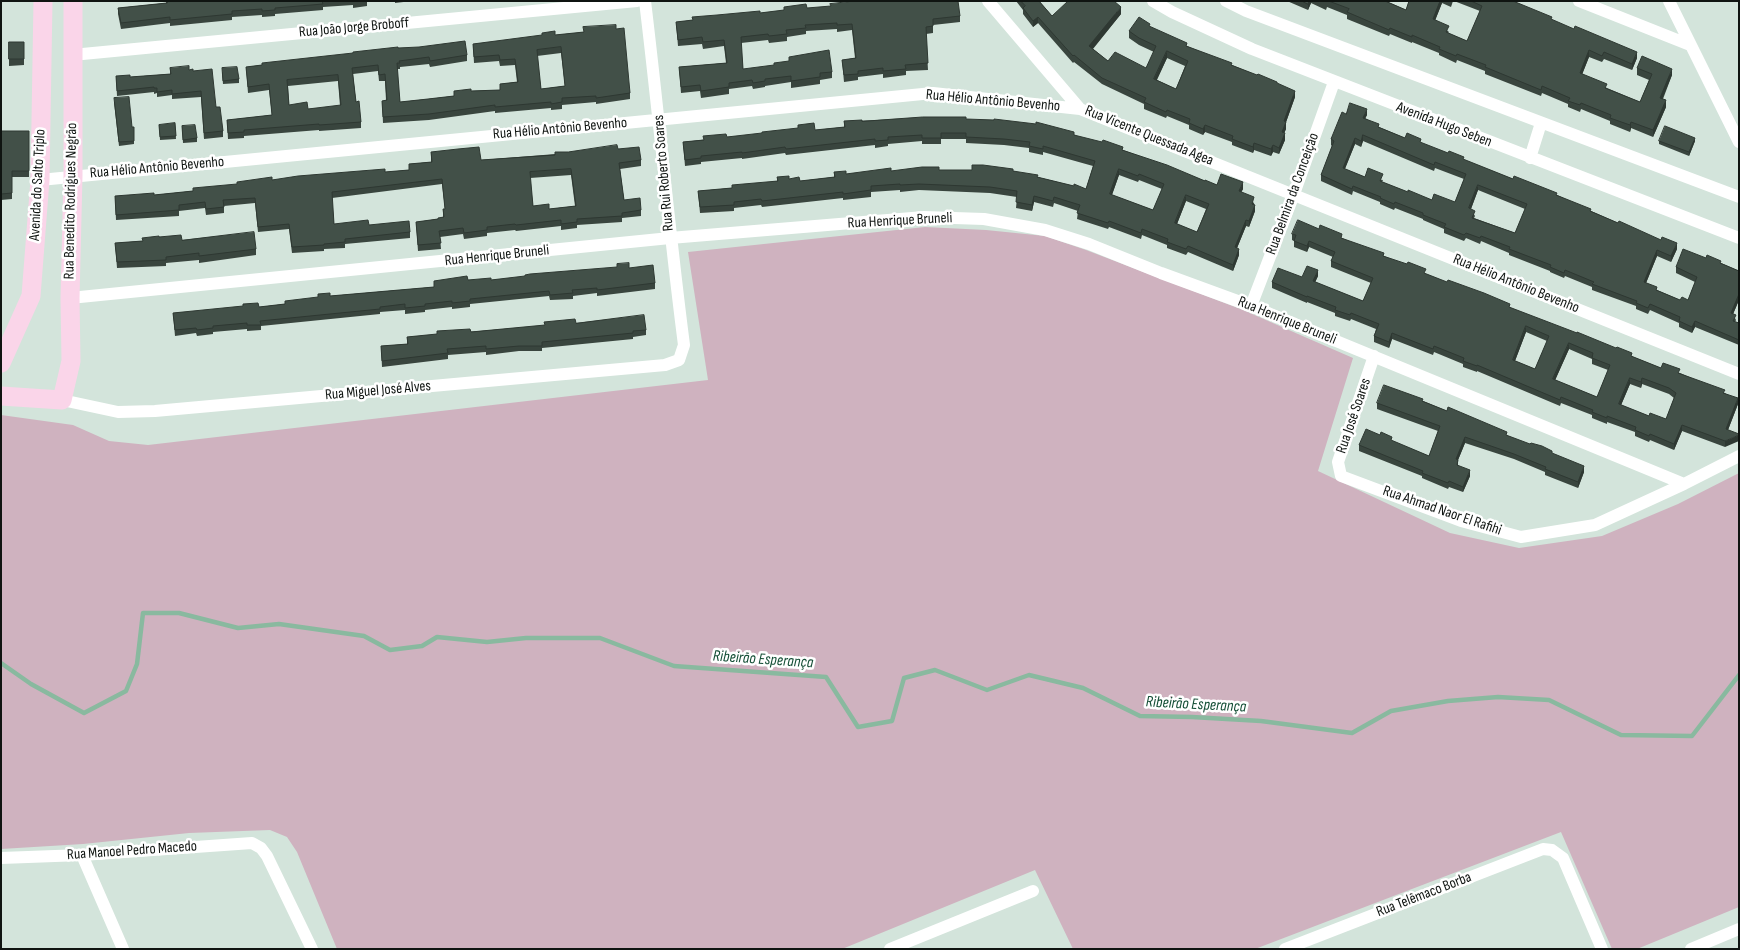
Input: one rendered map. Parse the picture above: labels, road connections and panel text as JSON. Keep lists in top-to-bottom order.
{
  "streets": {
    "street": [
      "Rua João Jorge Broboff",
      "Rua Hélio Antônio Bevenho",
      "Avenida Hugo Seben",
      "Rua Vicente Quessada Agea",
      "Rua Rui Roberto Soares",
      "Avenida do Salto Triplo",
      "Rua Belmira da Conceição",
      "Rua Benedito Rodrigues Negrão",
      "Rua Henrique Bruneli",
      "Rua Miguel José Alves",
      "Rua José Soares",
      "Rua Ahmad Naor El Rafihi",
      "Rua Manoel Pedro Macedo",
      "Rua Telêmaco Borba"
    ]
  },
  "crossings": [
    ["Rua João Jorge Broboff", "Rua Benedito Rodrigues Negrão"],
    ["Rua Hélio Antônio Bevenho", "Rua Vicente Quessada Agea"],
    ["Rua Hélio Antônio Bevenho", "Rua Rui Roberto Soares"],
    ["Rua Hélio Antônio Bevenho", "Avenida do Salto Triplo"],
    ["Rua Hélio Antônio Bevenho", "Rua Belmira da Conceição"],
    ["Rua Hélio Antônio Bevenho", "Rua Benedito Rodrigues Negrão"],
    ["Avenida Hugo Seben", "Rua Belmira da Conceição"],
    ["Rua Vicente Quessada Agea", "Rua Belmira da Conceição"],
    ["Rua Rui Roberto Soares", "Rua Henrique Bruneli"],
    ["Rua Rui Roberto Soares", "Rua Miguel José Alves"],
    ["Rua Belmira da Conceição", "Rua Henrique Bruneli"],
    ["Rua Benedito Rodrigues Negrão", "Rua Henrique Bruneli"],
    ["Rua Benedito Rodrigues Negrão", "Rua Miguel José Alves"],
    ["Rua Henrique Bruneli", "Rua José Soares"],
    ["Rua Henrique Bruneli", "Rua Ahmad Naor El Rafihi"],
    ["Rua José Soares", "Rua Ahmad Naor El Rafihi"]
  ],
  "water": ["Ribeirão Esperança"]
}
